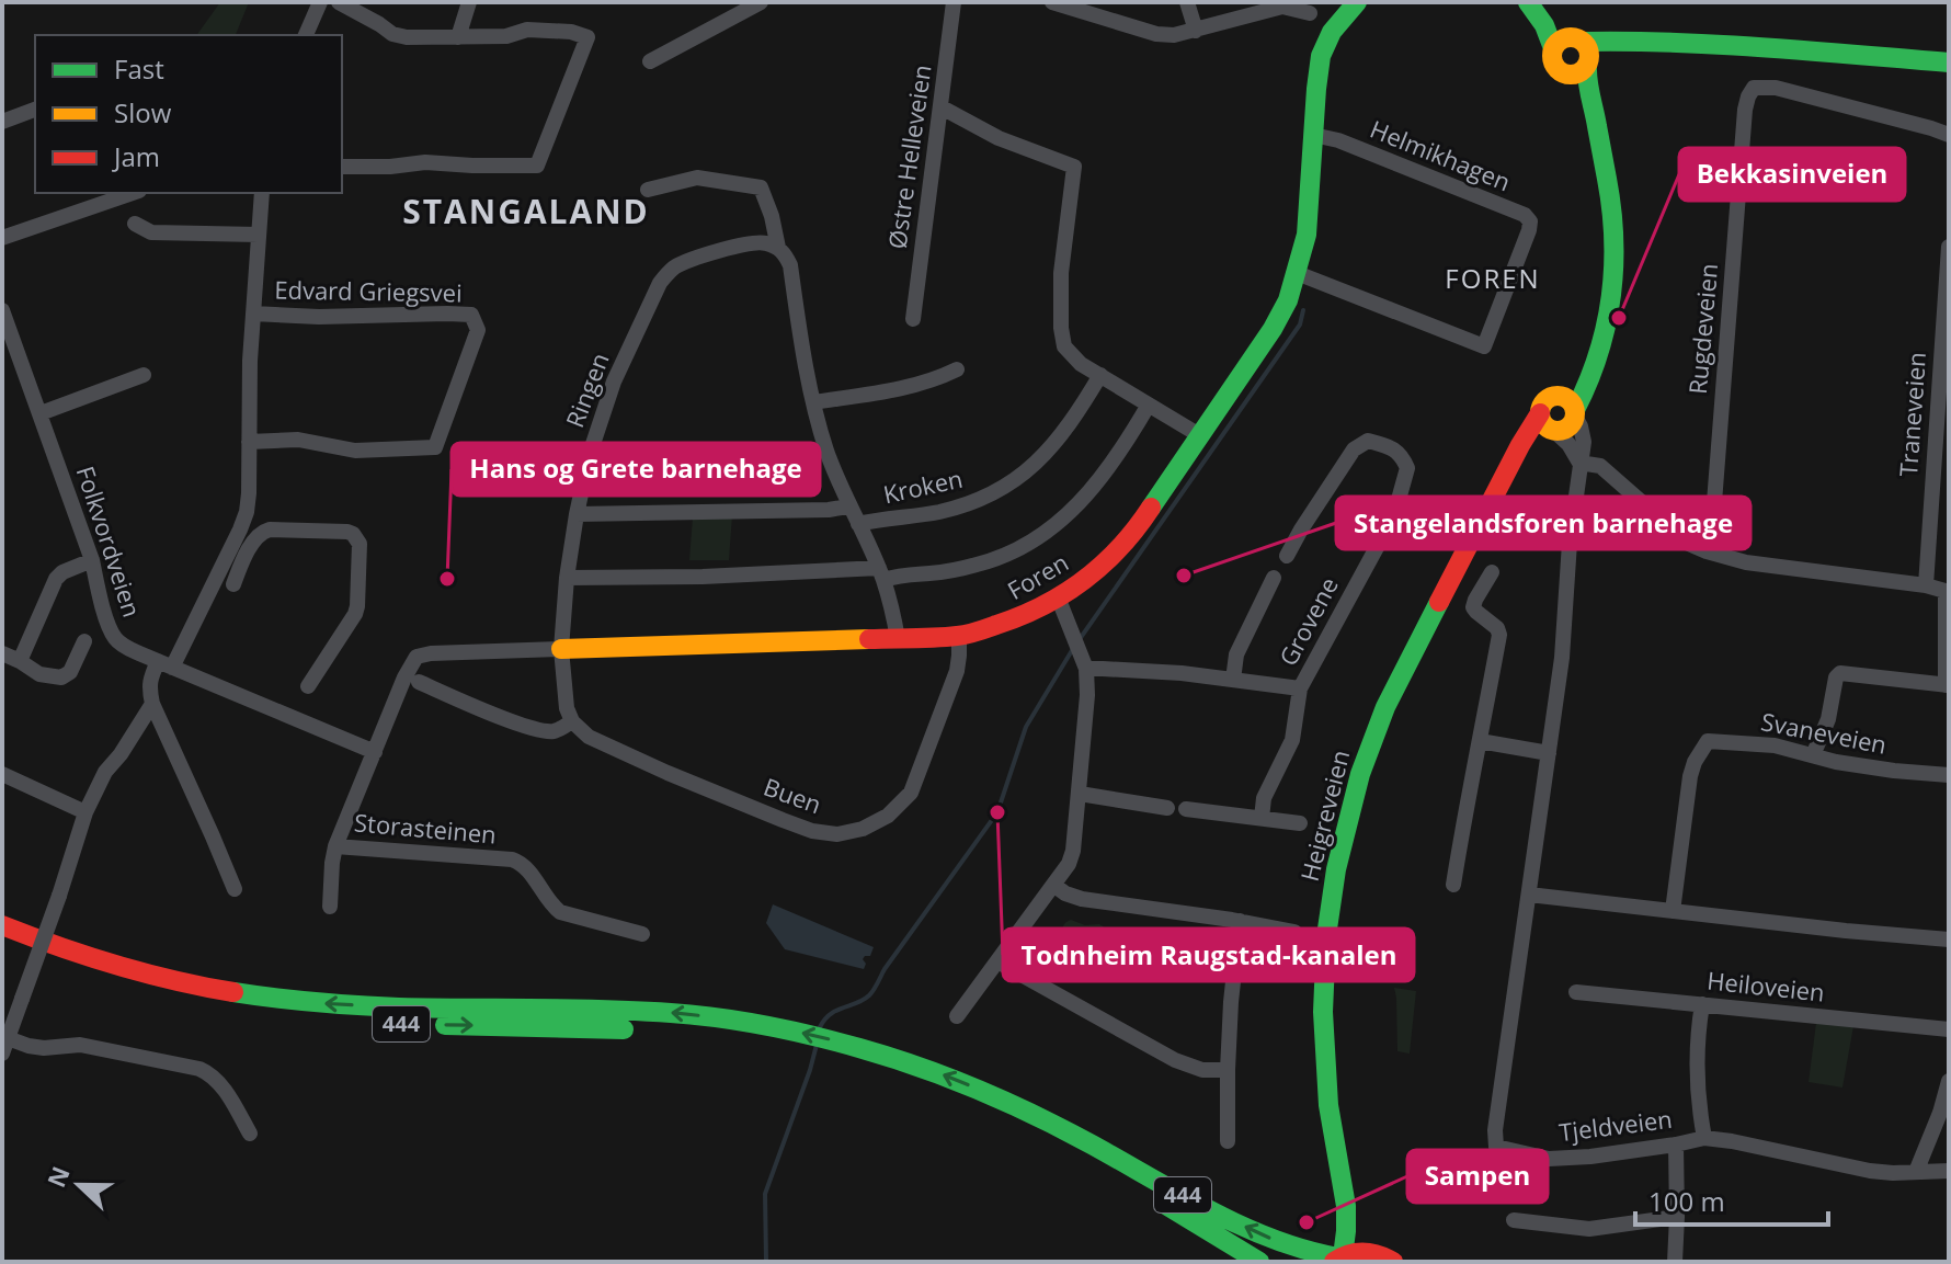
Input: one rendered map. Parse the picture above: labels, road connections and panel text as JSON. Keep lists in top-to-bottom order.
{
  "streets": {
    "main road": ["Foren", "Heigreveien", "444"],
    "street": [
      "Helmikhagen",
      "Østre Helleveien",
      "Edvard Griegsvei",
      "Rugdeveien",
      "Ringen",
      "Traneveien",
      "Kroken",
      "Folkvordveien",
      "Grovene",
      "Svaneveien",
      "Buen",
      "Storasteinen",
      "Heiloveien",
      "Tjeldveien"
    ]
  },
  "crossings": [
    ["Helmikhagen", "Foren"],
    ["Edvard Griegsvei", "Folkvordveien"],
    ["Ringen", "Foren"],
    ["Folkvordveien", "Foren"],
    ["Foren", "Buen"],
    ["Heigreveien", "444"],
    ["Heiloveien", "Tjeldveien"]
  ],
  "districts": ["STANGALAND", "FOREN"],
  "places": [
    "Bekkasinveien",
    "Stangelandsforen barnehage",
    "Hans og Grete barnehage",
    "Todnheim Raugstad-kanalen",
    "Sampen"
  ],
  "legend": ["Fast", "Slow", "Jam"],
  "scale_bar": "100 m",
  "north": "left"
}
